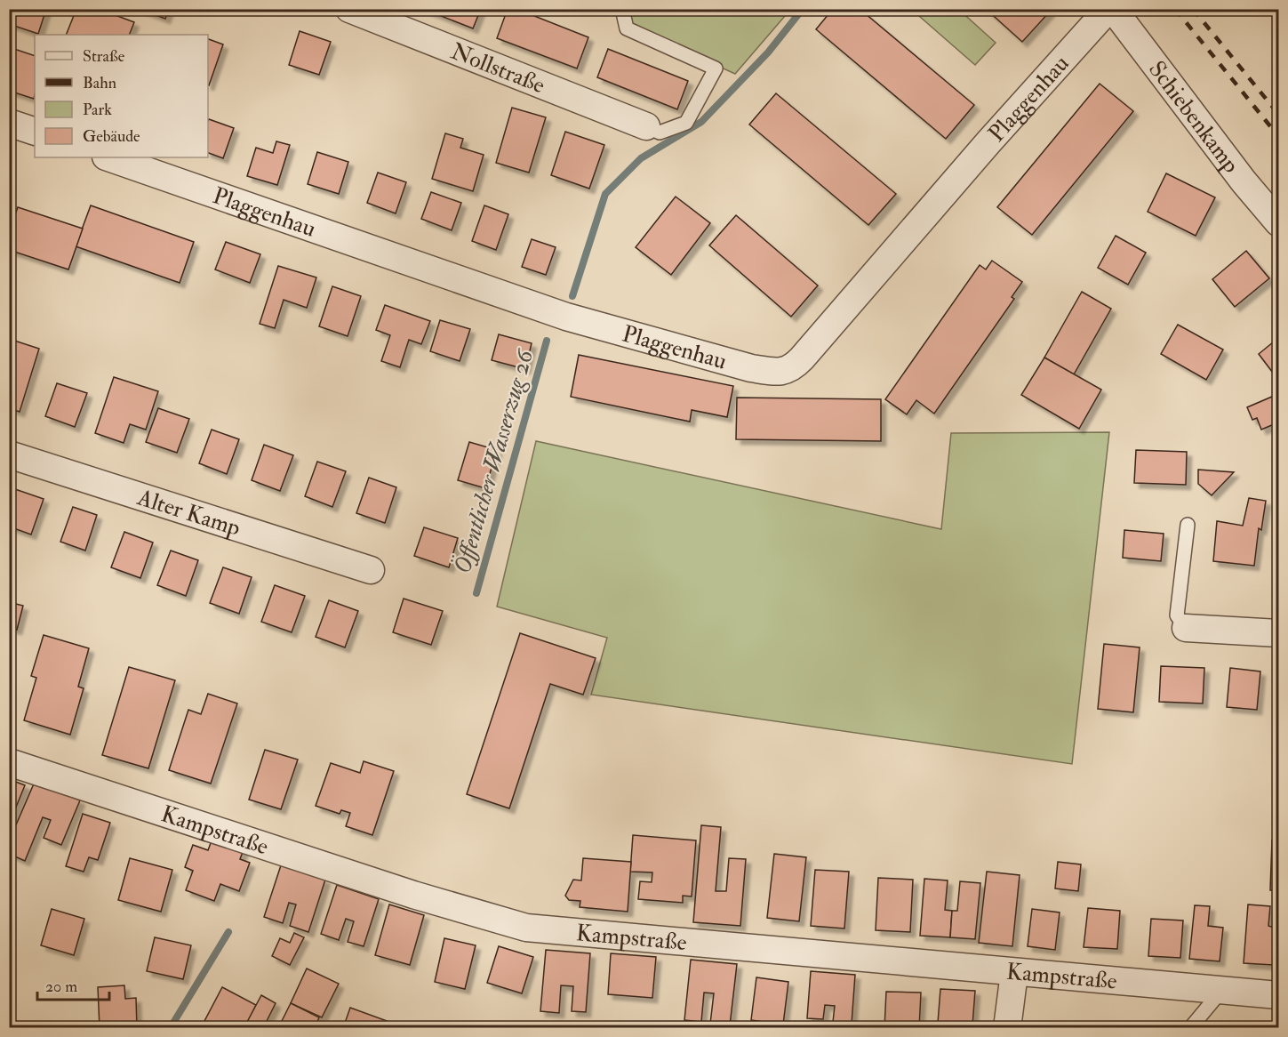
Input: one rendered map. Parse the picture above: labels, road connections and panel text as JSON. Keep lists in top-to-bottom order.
{
  "streets": {
    "street": [
      "Nollstraße",
      "Plaggenhau",
      "Schiebenkamp",
      "Alter Kamp",
      "Kampstraße"
    ]
  },
  "water": ["Öffentlicher Wasserzug 26"],
  "legend": [
    "Straße",
    "Bahn",
    "Park",
    "Gebäude"
  ],
  "scale_bar": "20 m"
}
